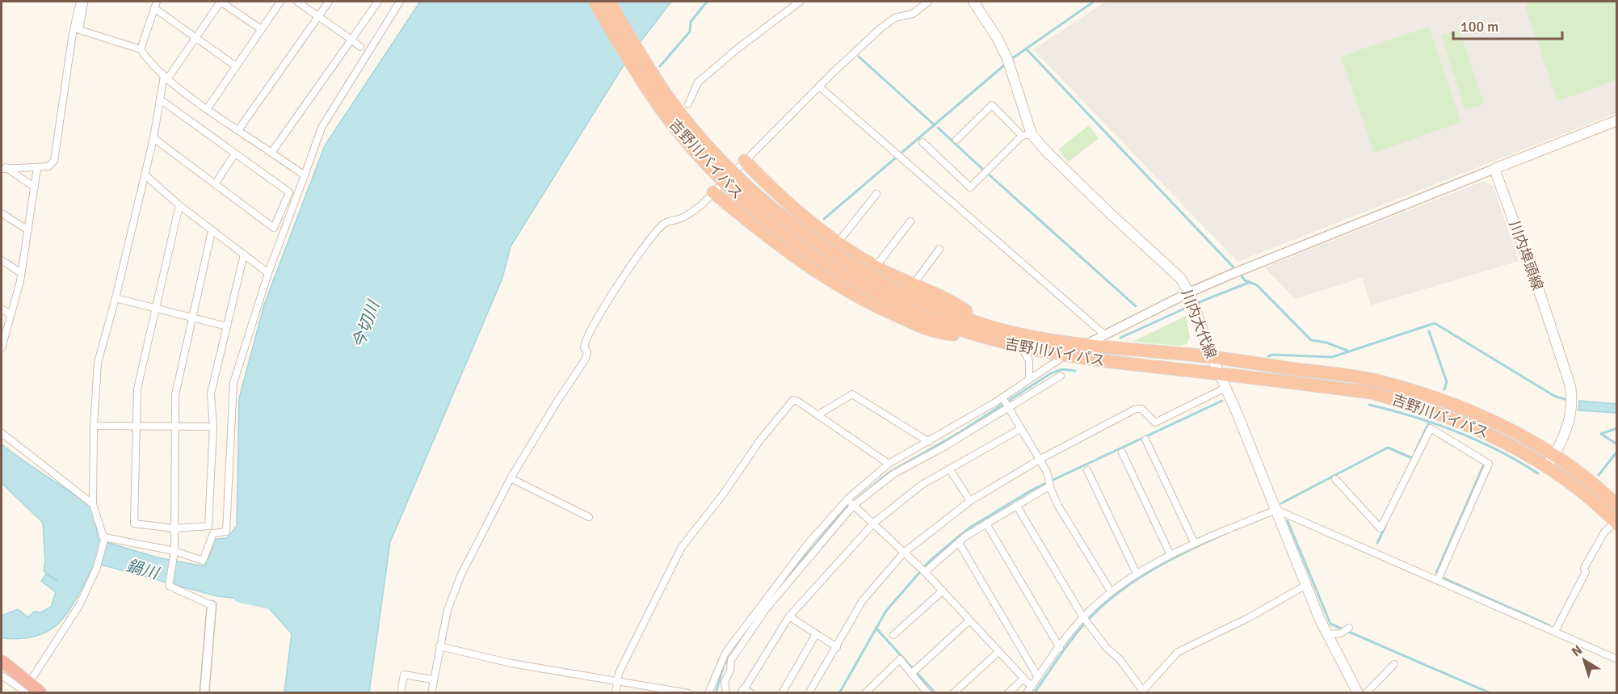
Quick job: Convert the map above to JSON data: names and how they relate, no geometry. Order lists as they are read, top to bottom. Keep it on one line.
{"streets":{"highway":["吉野川バイパス"],"main road":["川内埠頭線","川内大代線"]},"crossings":[["吉野川バイパス","川内埠頭線"],["吉野川バイパス","川内大代線"]],"water":["今切川","鍋川"],"scale_bar":"100 m","north":"top left"}
